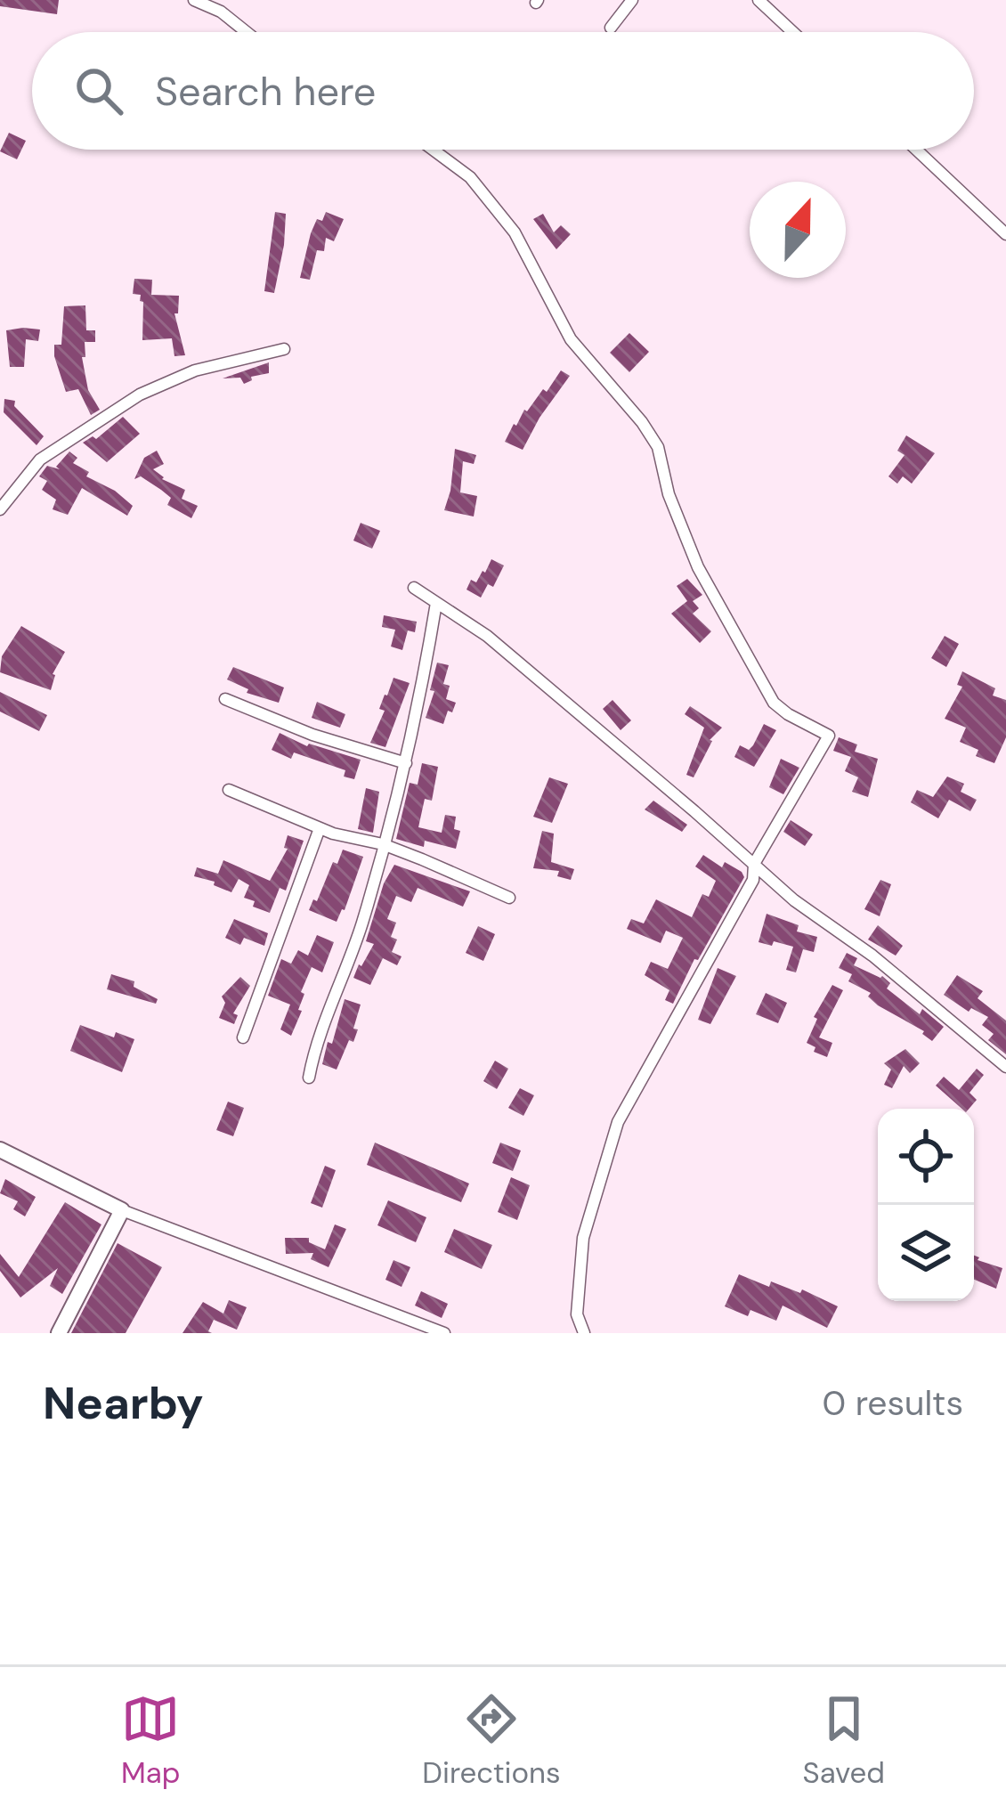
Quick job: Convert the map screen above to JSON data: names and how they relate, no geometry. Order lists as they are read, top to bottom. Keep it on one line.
{"north":"top","page":{"search":"Search here","heading":["Nearby","0 results"],"nav":["Map","Directions","Saved"]}}
